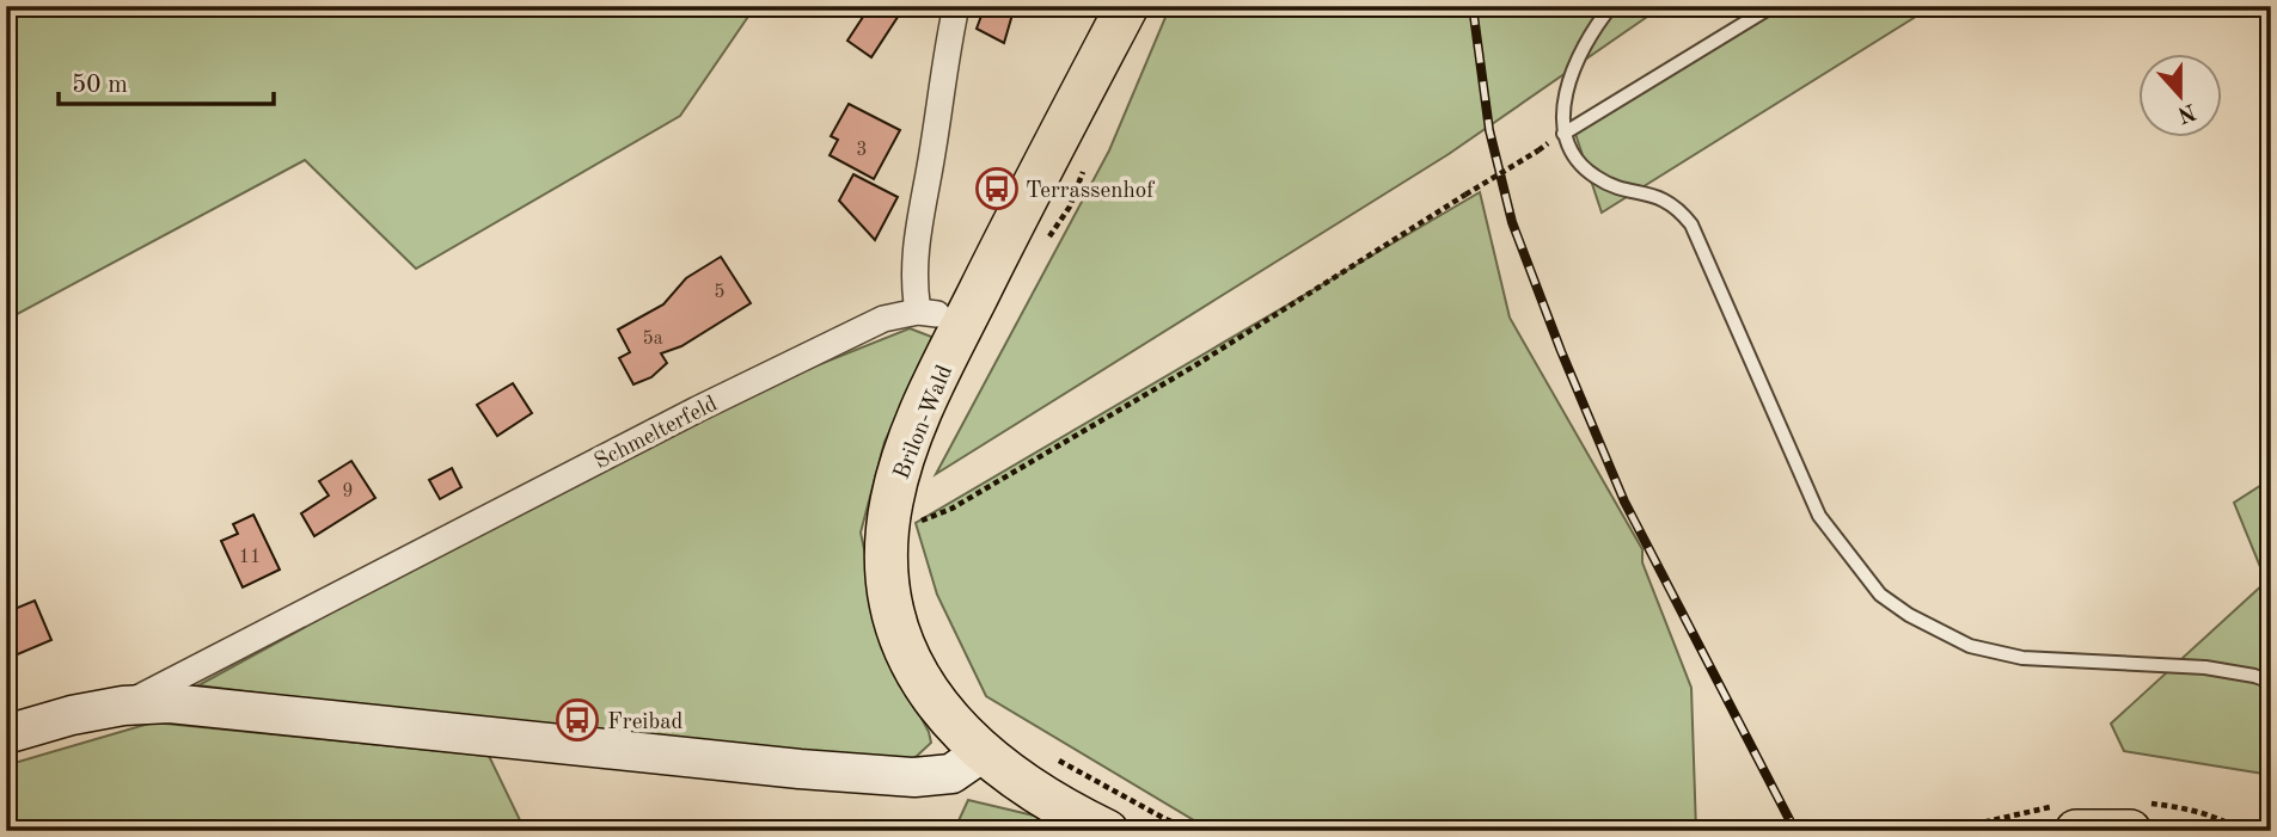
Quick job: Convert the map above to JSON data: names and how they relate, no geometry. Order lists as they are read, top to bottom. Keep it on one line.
{"streets":{"main road":["Brilon-Wald","Schmelterfeld"]},"crossings":[["Brilon-Wald","Schmelterfeld"]],"places":{"bus stop":["Terrassenhof","Freibad"]},"house_numbers":["3","5","5a","9","11"],"scale_bar":"50 m","north":"bottom"}
